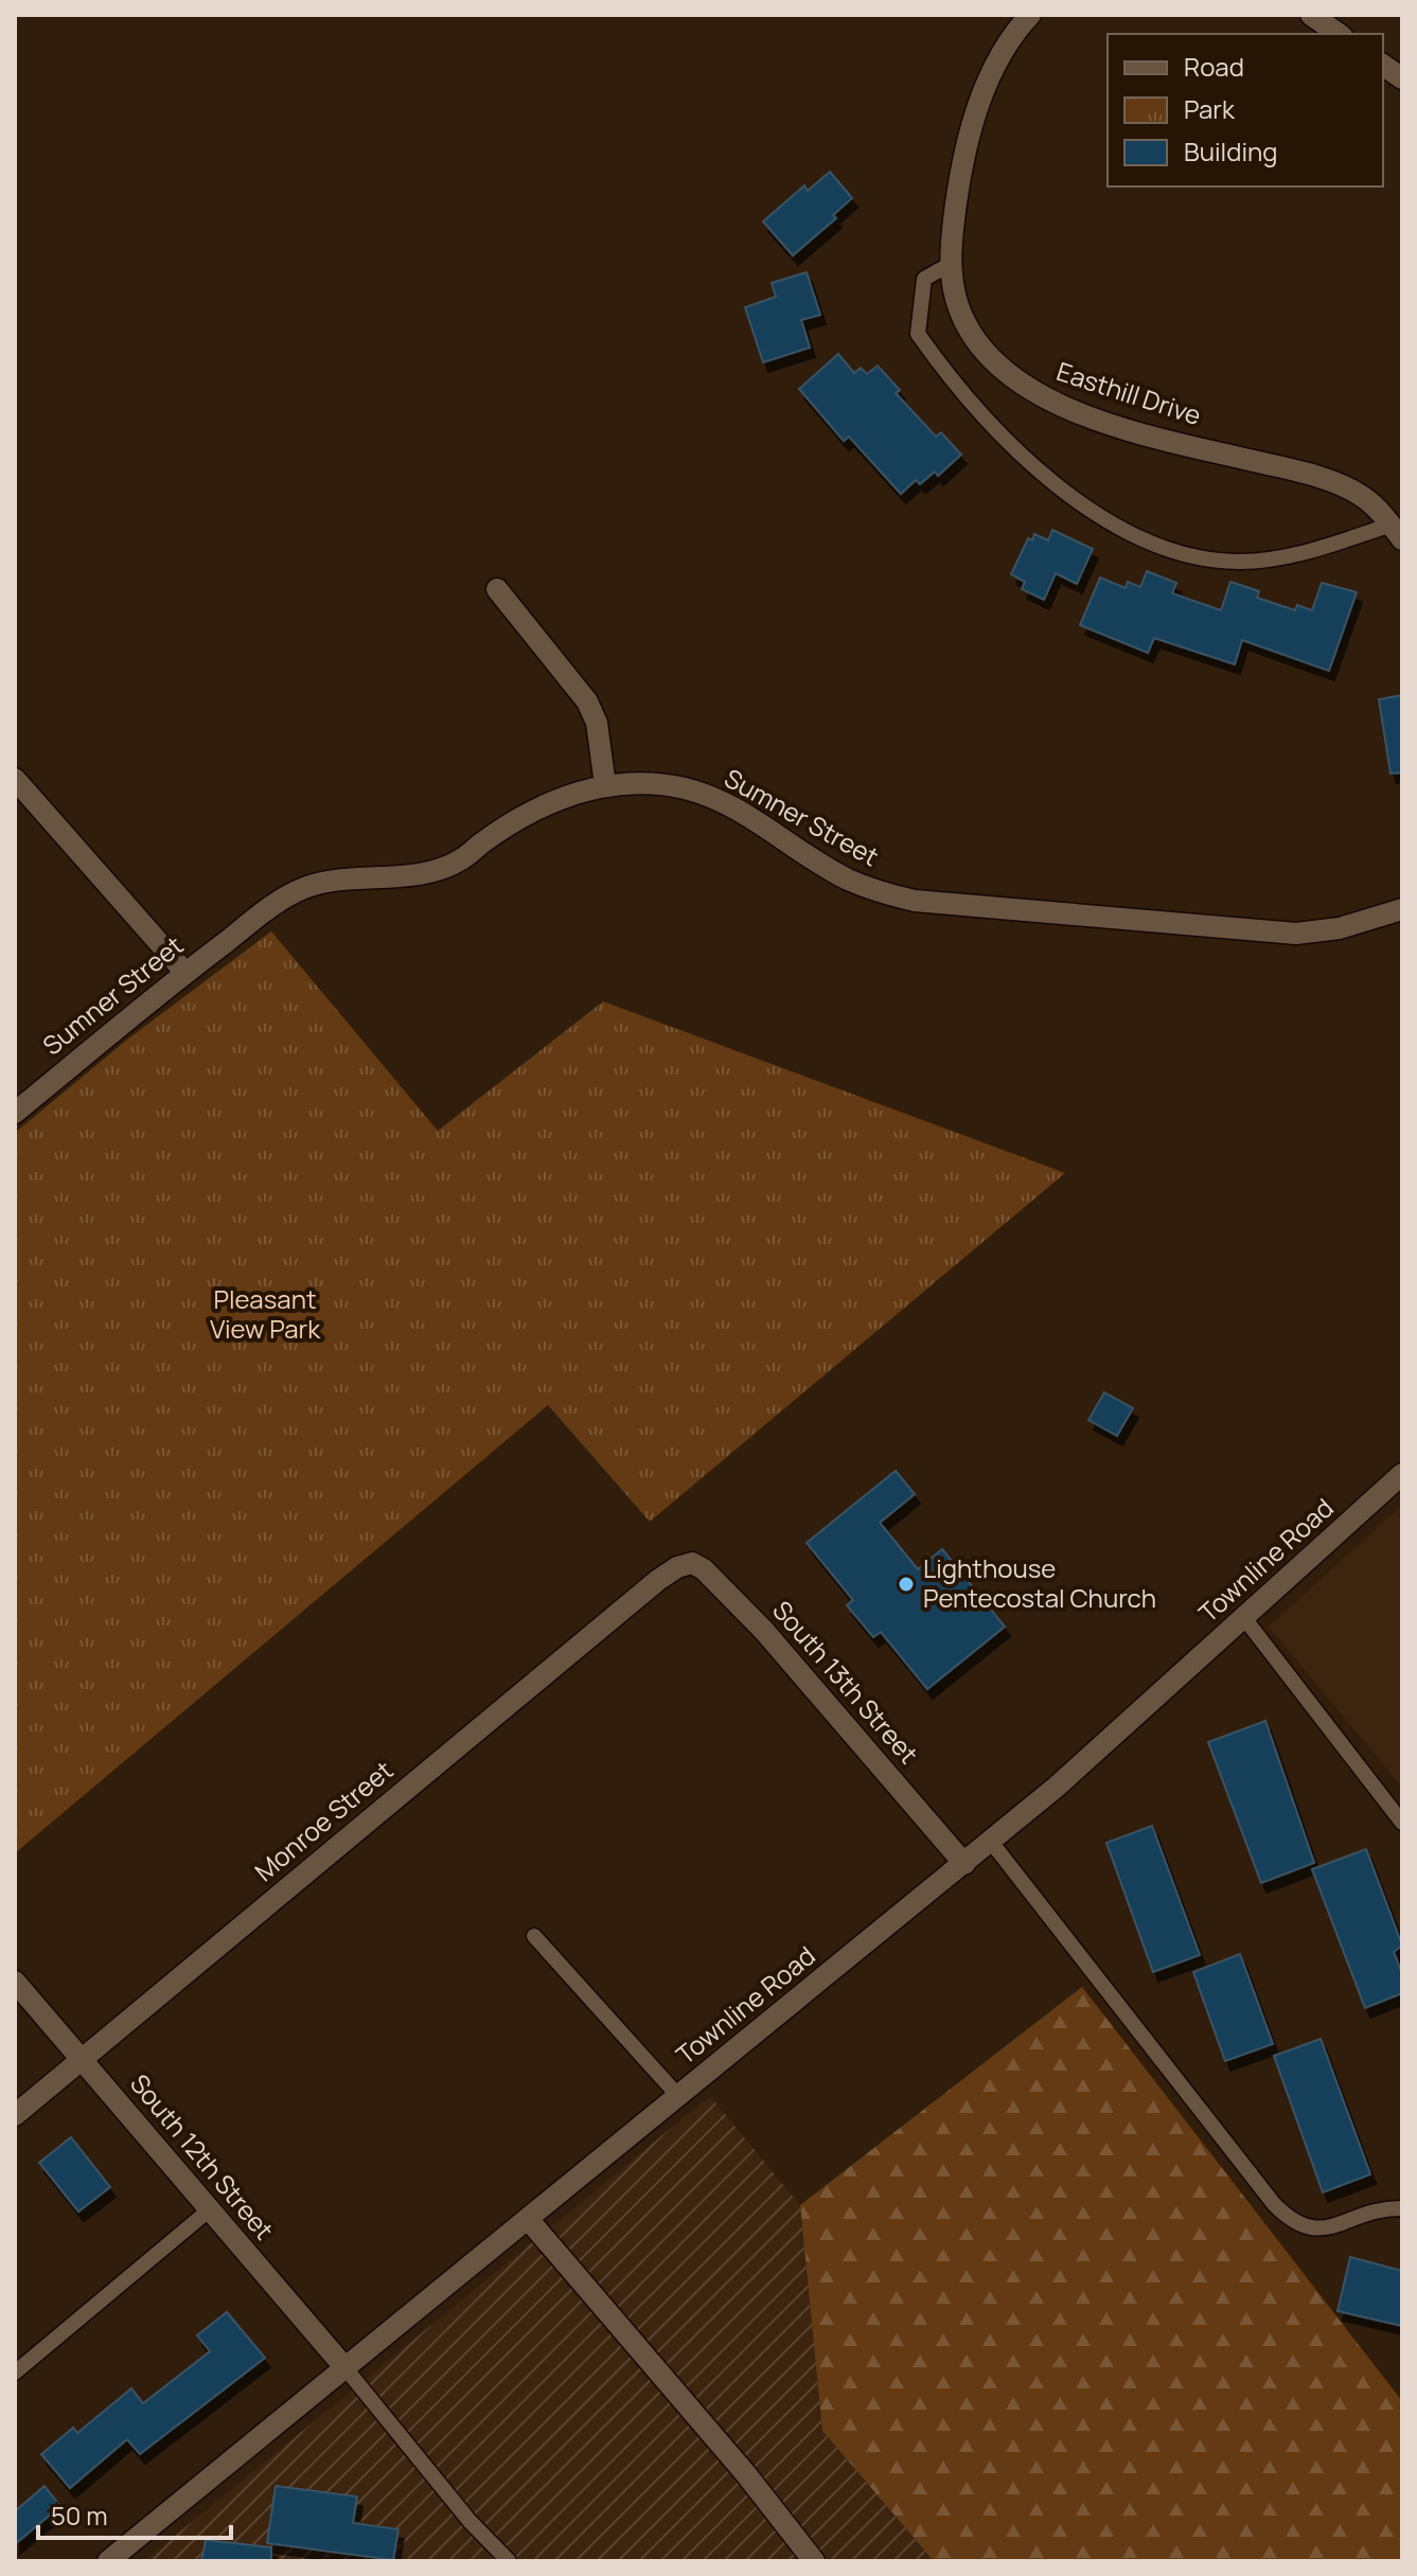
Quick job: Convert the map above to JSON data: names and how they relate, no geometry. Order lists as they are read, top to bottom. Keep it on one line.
{"streets":{"street":["Easthill Drive","Sumner Street","Townline Road","South 13th Street","Monroe Street","South 12th Street"]},"crossings":[["Townline Road","South 13th Street"],["Townline Road","South 12th Street"],["South 13th Street","Monroe Street"],["Monroe Street","South 12th Street"]],"parks":["Pleasant View Park"],"places":["Lighthouse Pentecostal Church"],"legend":["Road","Park","Building"],"scale_bar":"50 m"}
